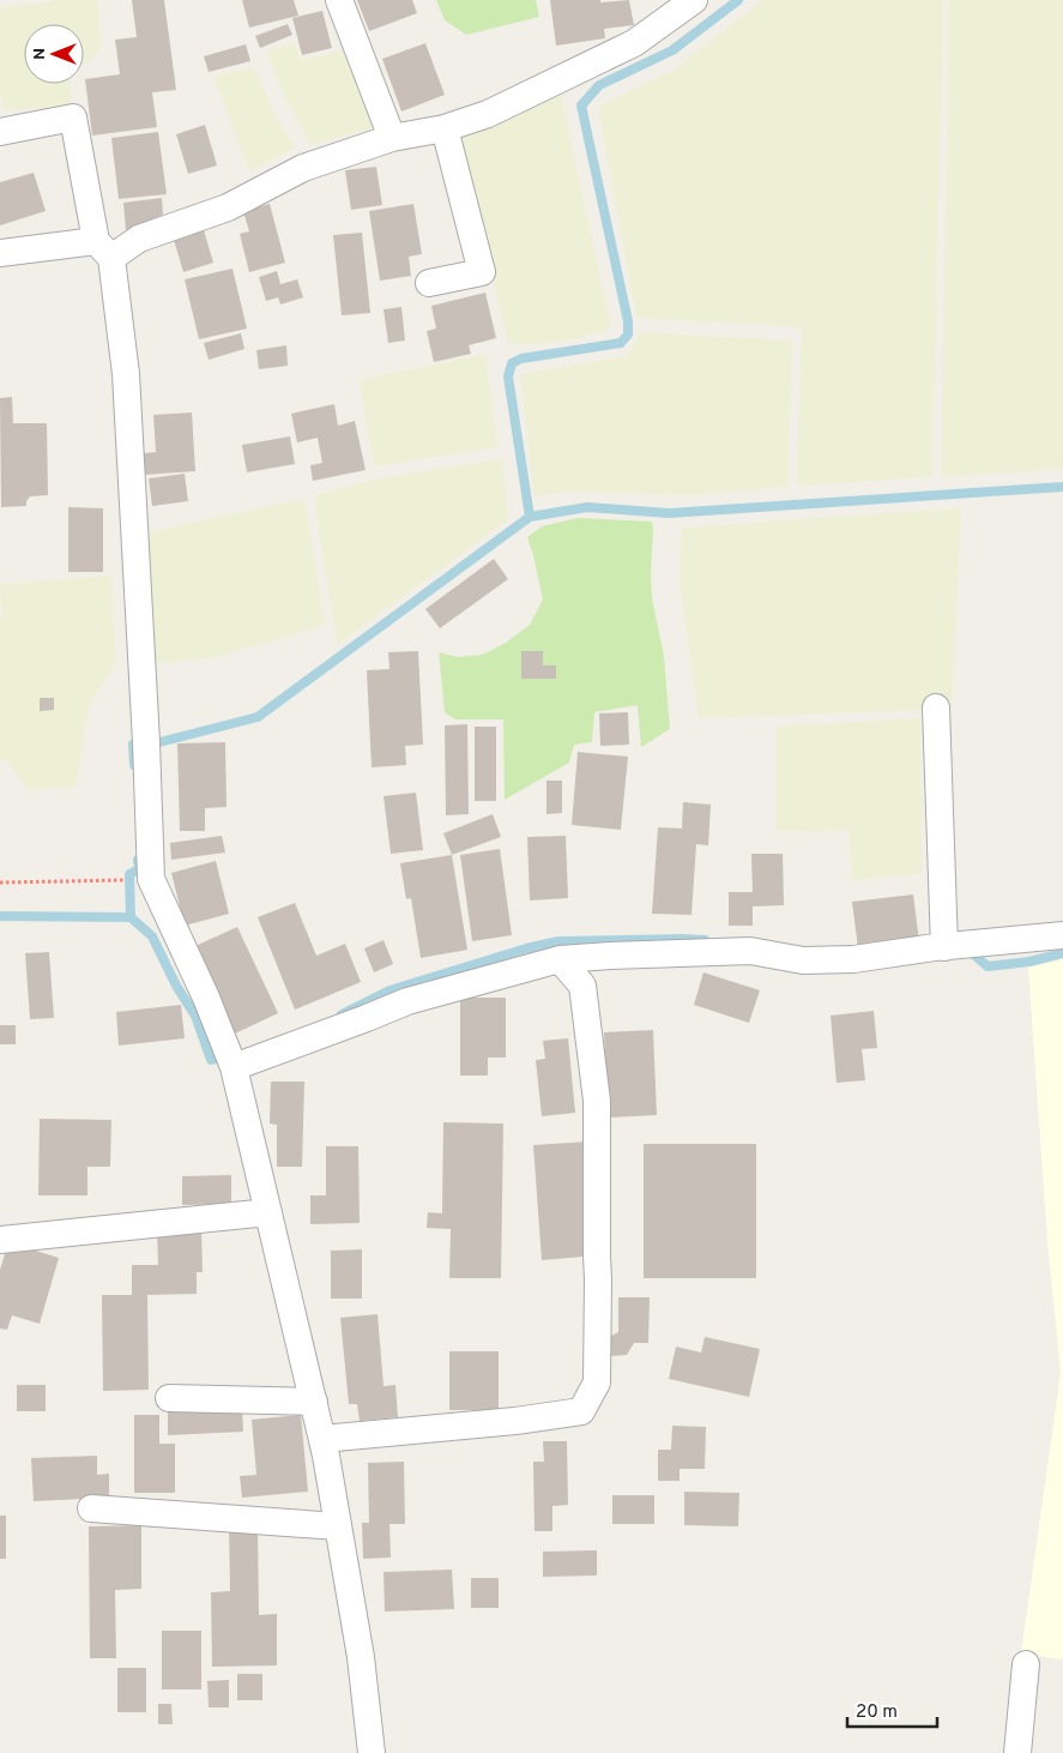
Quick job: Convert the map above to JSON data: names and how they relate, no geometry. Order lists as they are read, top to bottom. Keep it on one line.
{"scale_bar":"20 m","north":"left"}
